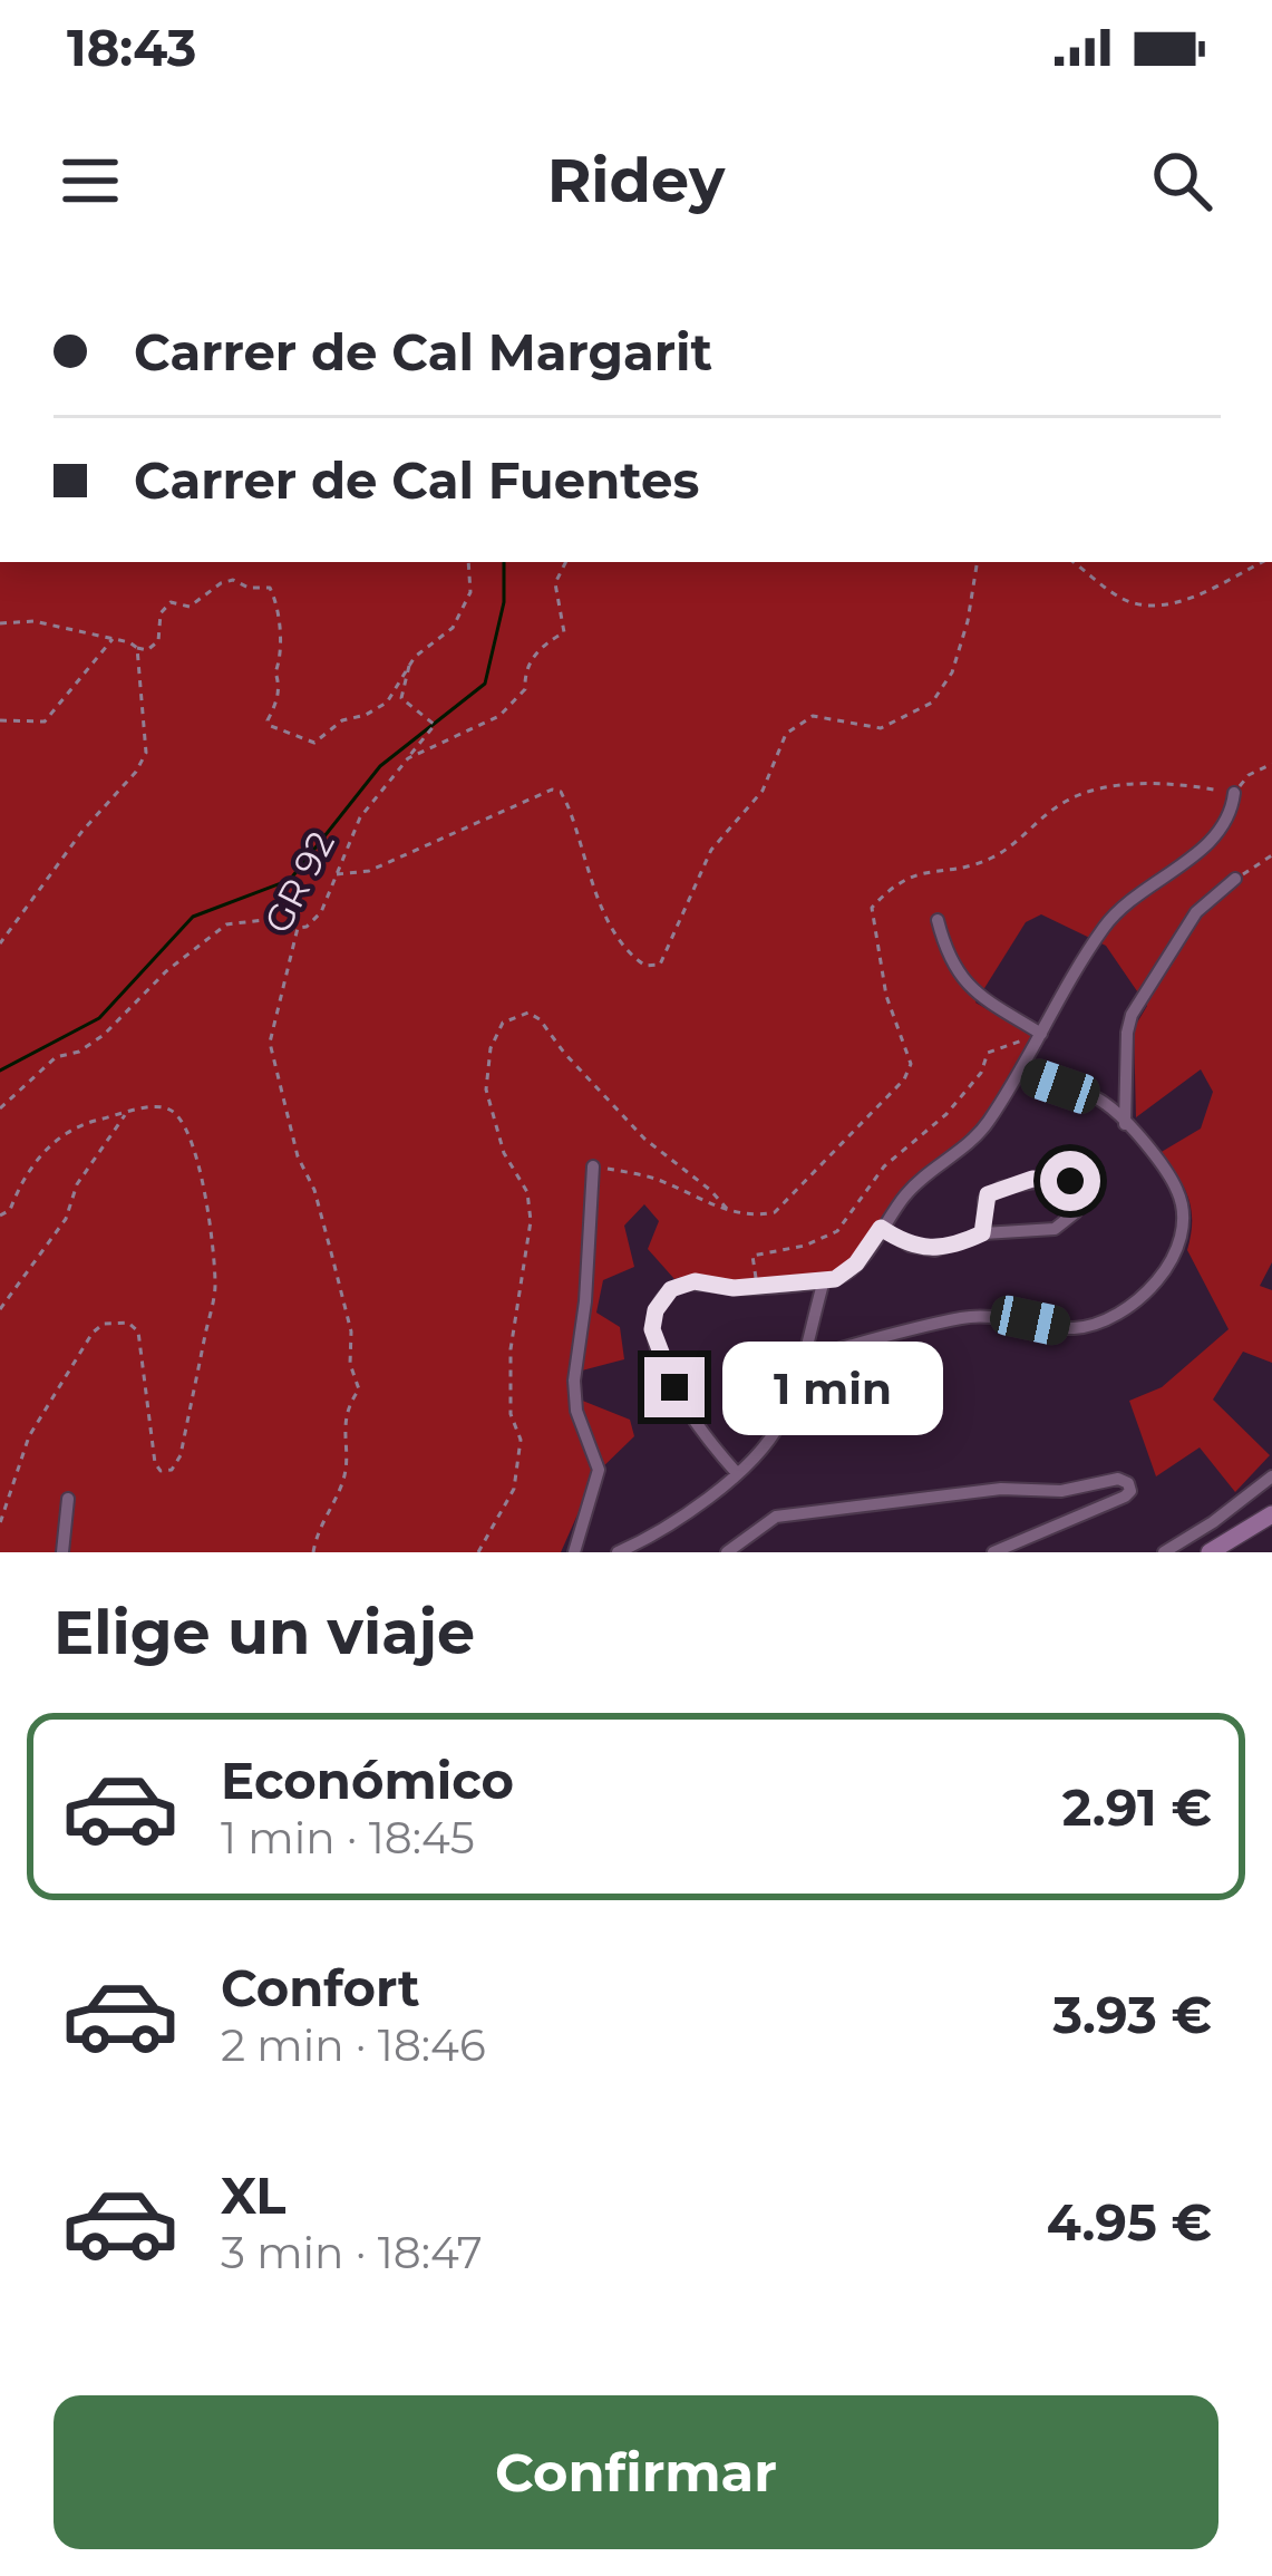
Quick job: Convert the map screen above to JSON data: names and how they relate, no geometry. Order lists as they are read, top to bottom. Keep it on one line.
{"streets":{"path":["GR 92"]},"page":{"status":"18:43","header":"Ridey","banner":["Carrer de Cal Margarit","Carrer de Cal Fuentes"],"bubble":"1 min","heading":"Elige un viaje","list":[{"name":"Económico","note":"1 min · 18:45","value":"2.91 €"},{"name":"Confort","note":"2 min · 18:46","value":"3.93 €"},{"name":"XL","note":"3 min · 18:47","value":"4.95 €"}],"buttons":"Confirmar"}}
